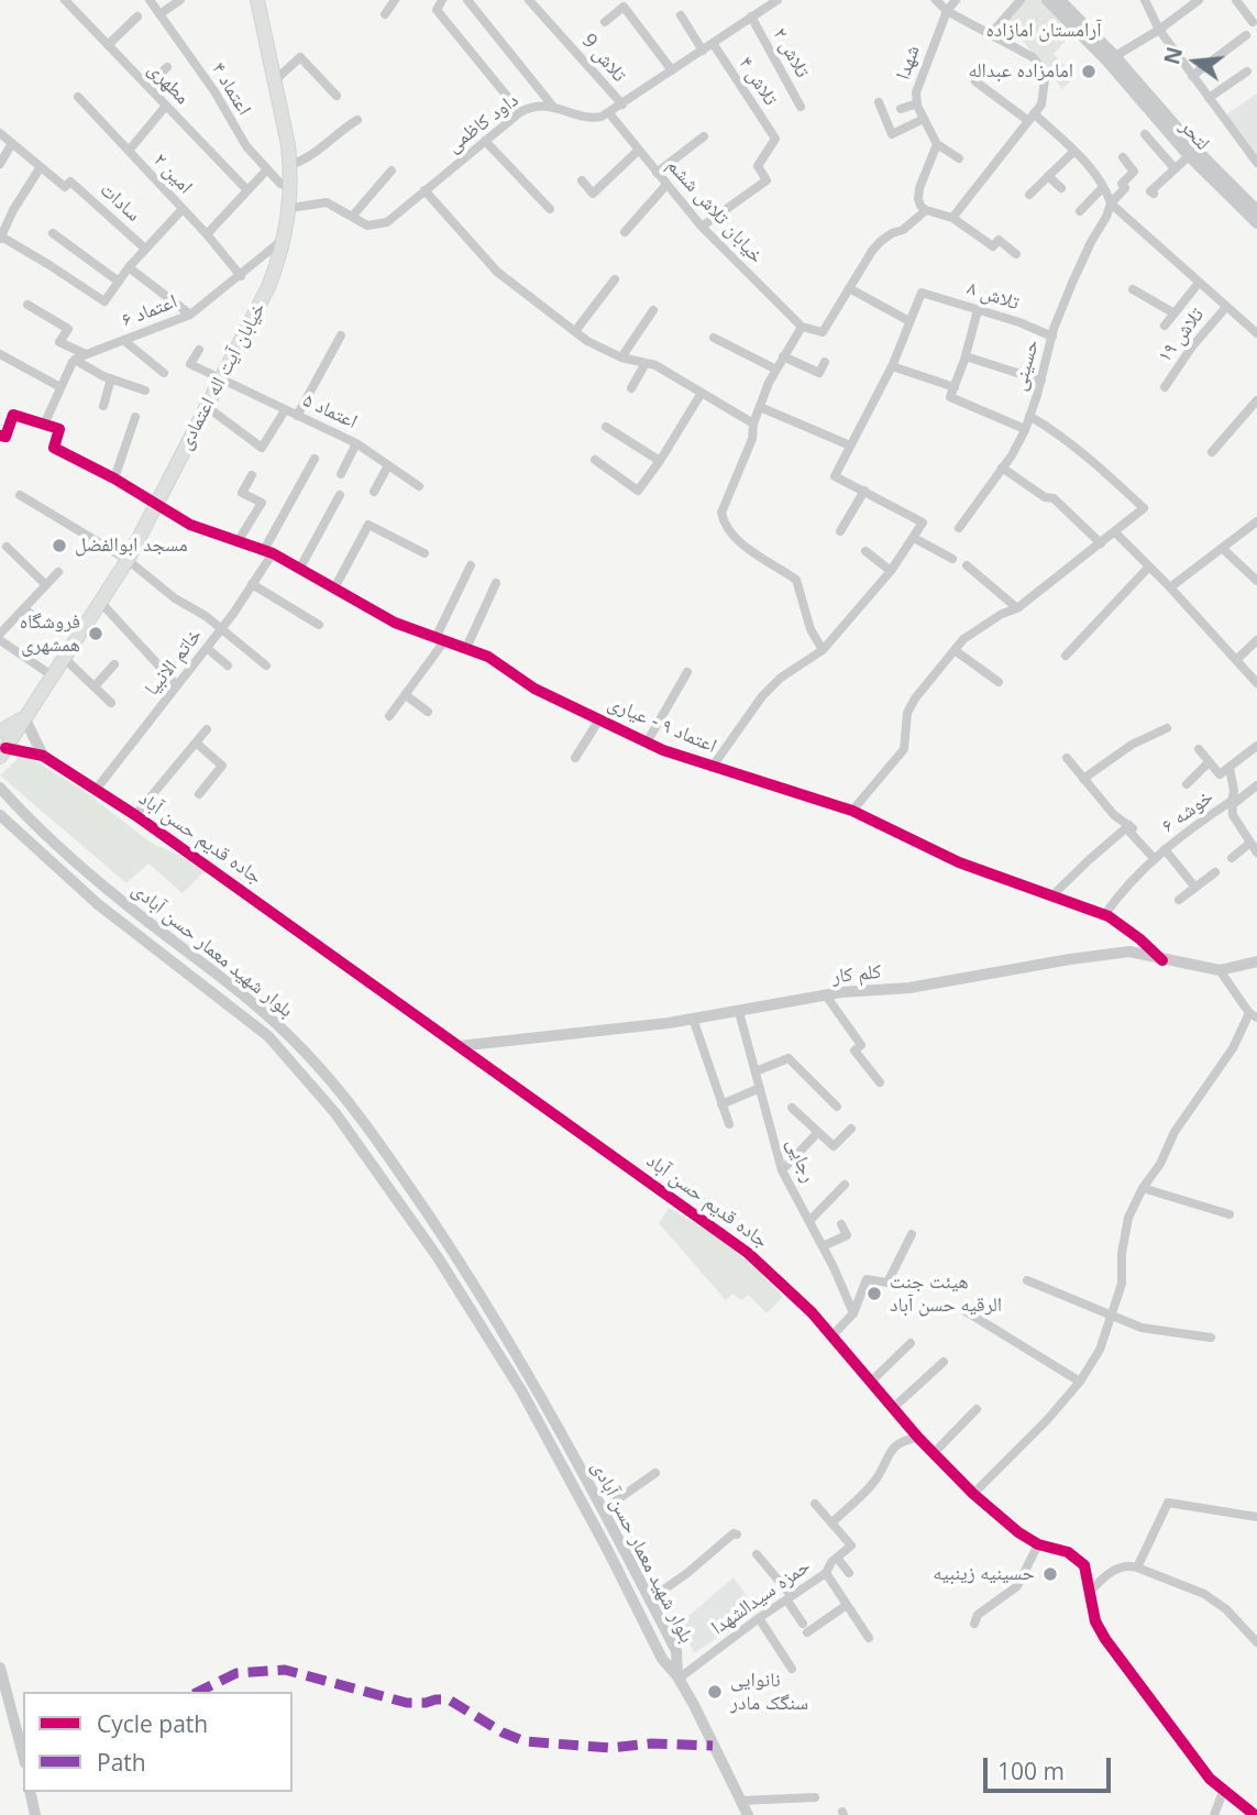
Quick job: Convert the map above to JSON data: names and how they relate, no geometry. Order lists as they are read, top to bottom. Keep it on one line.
{"streets":{"main road":["خیابان آیت اله اعتمادی"],"street":["تلاش ۲","تلاش 9","شهدا","تلاش ۴","مطهری","اعتماد ۴","داود کاظمی","لتحر","امین ۲","سادات","خیابان تلاش ششم","تلاش ۸","اعتماد ۶","تلاش ۱۹","حسینی","اعتماد ۵","خاتم الانبیا","اعتماد ۹ - عیاری","خوشه ۶","جاده قدیم حسن آباد","بلوار شهید معمار حسن آبادی","کلم کار","رجایی","حمزه سیدالشهدا"]},"crossings":[["تلاش ۴","خیابان تلاش ششم"],["اعتماد ۴","خیابان آیت اله اعتمادی"],["داود کاظمی","خیابان تلاش ششم"],["داود کاظمی","خیابان آیت اله اعتمادی"],["امین ۲","اعتماد ۶"],["تلاش ۸","حسینی"],["اعتماد ۶","خیابان آیت اله اعتمادی"],["خیابان آیت اله اعتمادی","اعتماد ۵"],["خیابان آیت اله اعتمادی","اعتماد ۹ - عیاری"],["خیابان آیت اله اعتمادی","جاده قدیم حسن آباد"],["خاتم الانبیا","اعتماد ۹ - عیاری"],["خاتم الانبیا","جاده قدیم حسن آباد"],["اعتماد ۹ - عیاری","خوشه ۶"],["اعتماد ۹ - عیاری","کلم کار"],["جاده قدیم حسن آباد","کلم کار"],["بلوار شهید معمار حسن آبادی","حمزه سیدالشهدا"],["کلم کار","رجایی"]],"parks":["آرامستان امازاده"],"places":["امامزاده عبداله","مسجد ابوالفضل","فروشگاه همشهری","هیئت جنت الرقیه حسن آباد","حسینیه زینبیه","نانوایی سنگک مادر"],"legend":["Cycle path","Path"],"scale_bar":"100 m","north":"left"}
